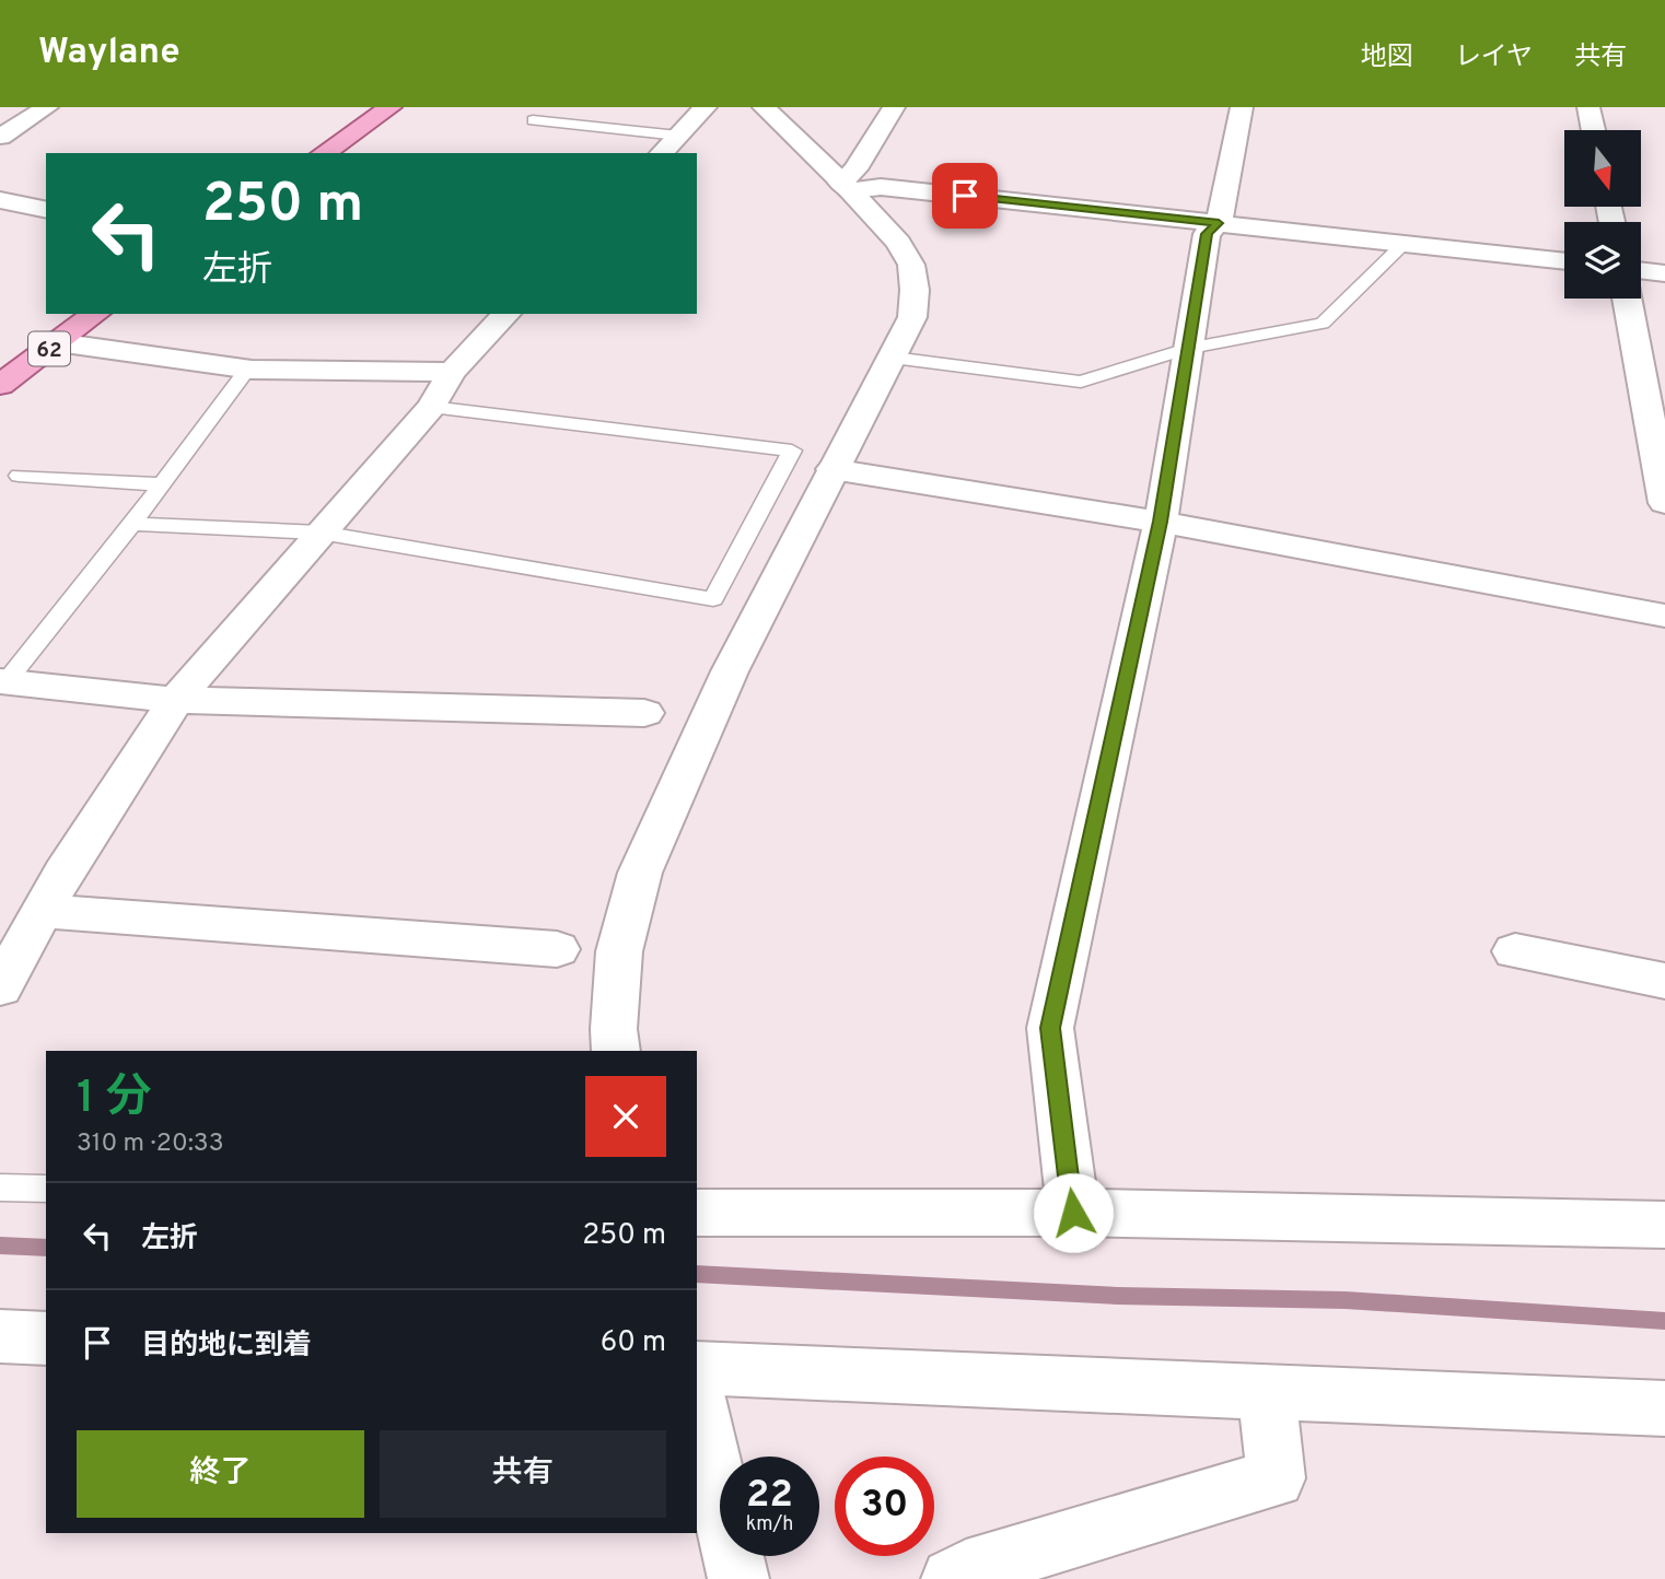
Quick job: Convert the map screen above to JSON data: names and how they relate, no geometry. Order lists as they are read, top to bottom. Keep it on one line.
{"streets":{"main road":["62"]},"north":"bottom","page":{"header":"Waylane","nav":["地図","レイヤ","共有"],"turn":["250 m","左折"],"heading":["1 分","310 m · 20:33"],"list":[{"name":"左折","value":"250 m"},{"name":"目的地に到着","value":"60 m"}],"buttons":["終了","共有"],"speed":"22 km/h","limit":"30"}}
